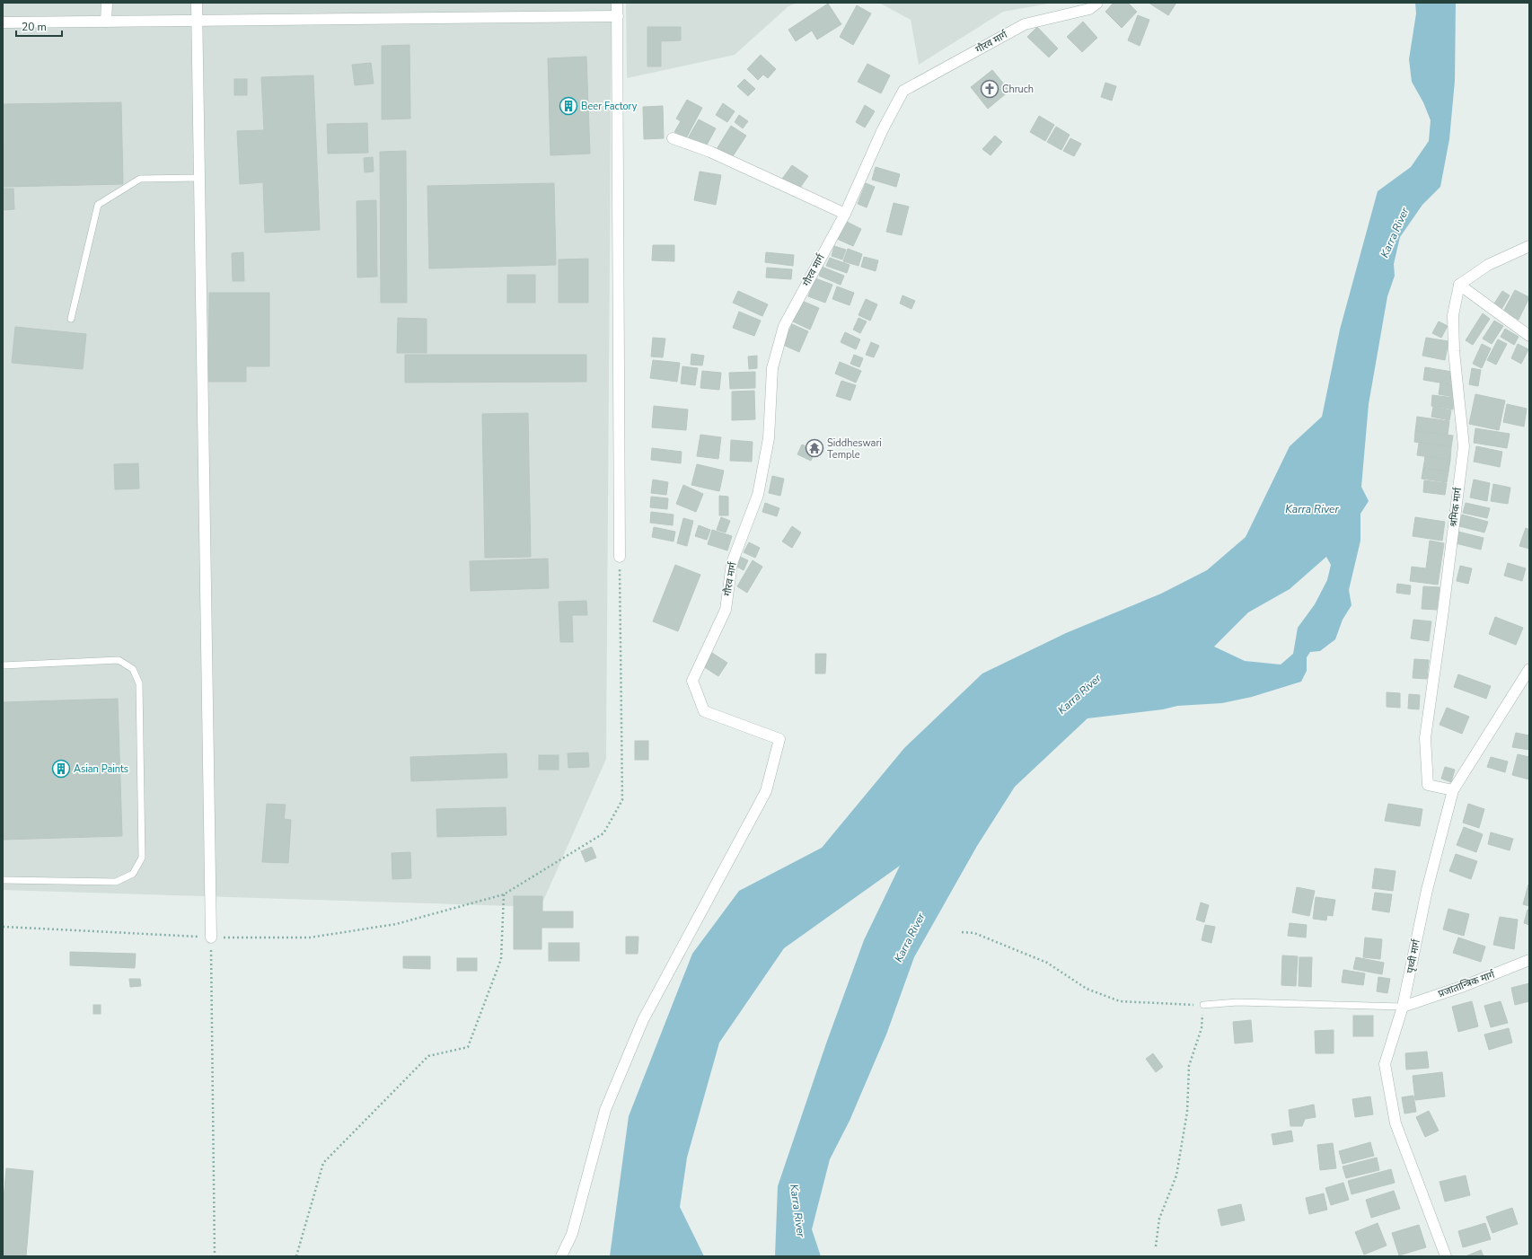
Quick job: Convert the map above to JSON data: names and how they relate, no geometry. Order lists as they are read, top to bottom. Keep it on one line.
{"streets":{"street":["गौरव मार्ग","श्रमिक मार्ग","पृथ्वी मार्ग","प्रजातान्त्रिक मार्ग"]},"crossings":[["श्रमिक मार्ग","पृथ्वी मार्ग"],["पृथ्वी मार्ग","प्रजातान्त्रिक मार्ग"]],"water":["Karra River"],"places":{"church":["Chruch"],"building":["Beer Factory","Asian Paints"],"temple":["Siddheswari Temple"]},"scale_bar":"20 m"}
